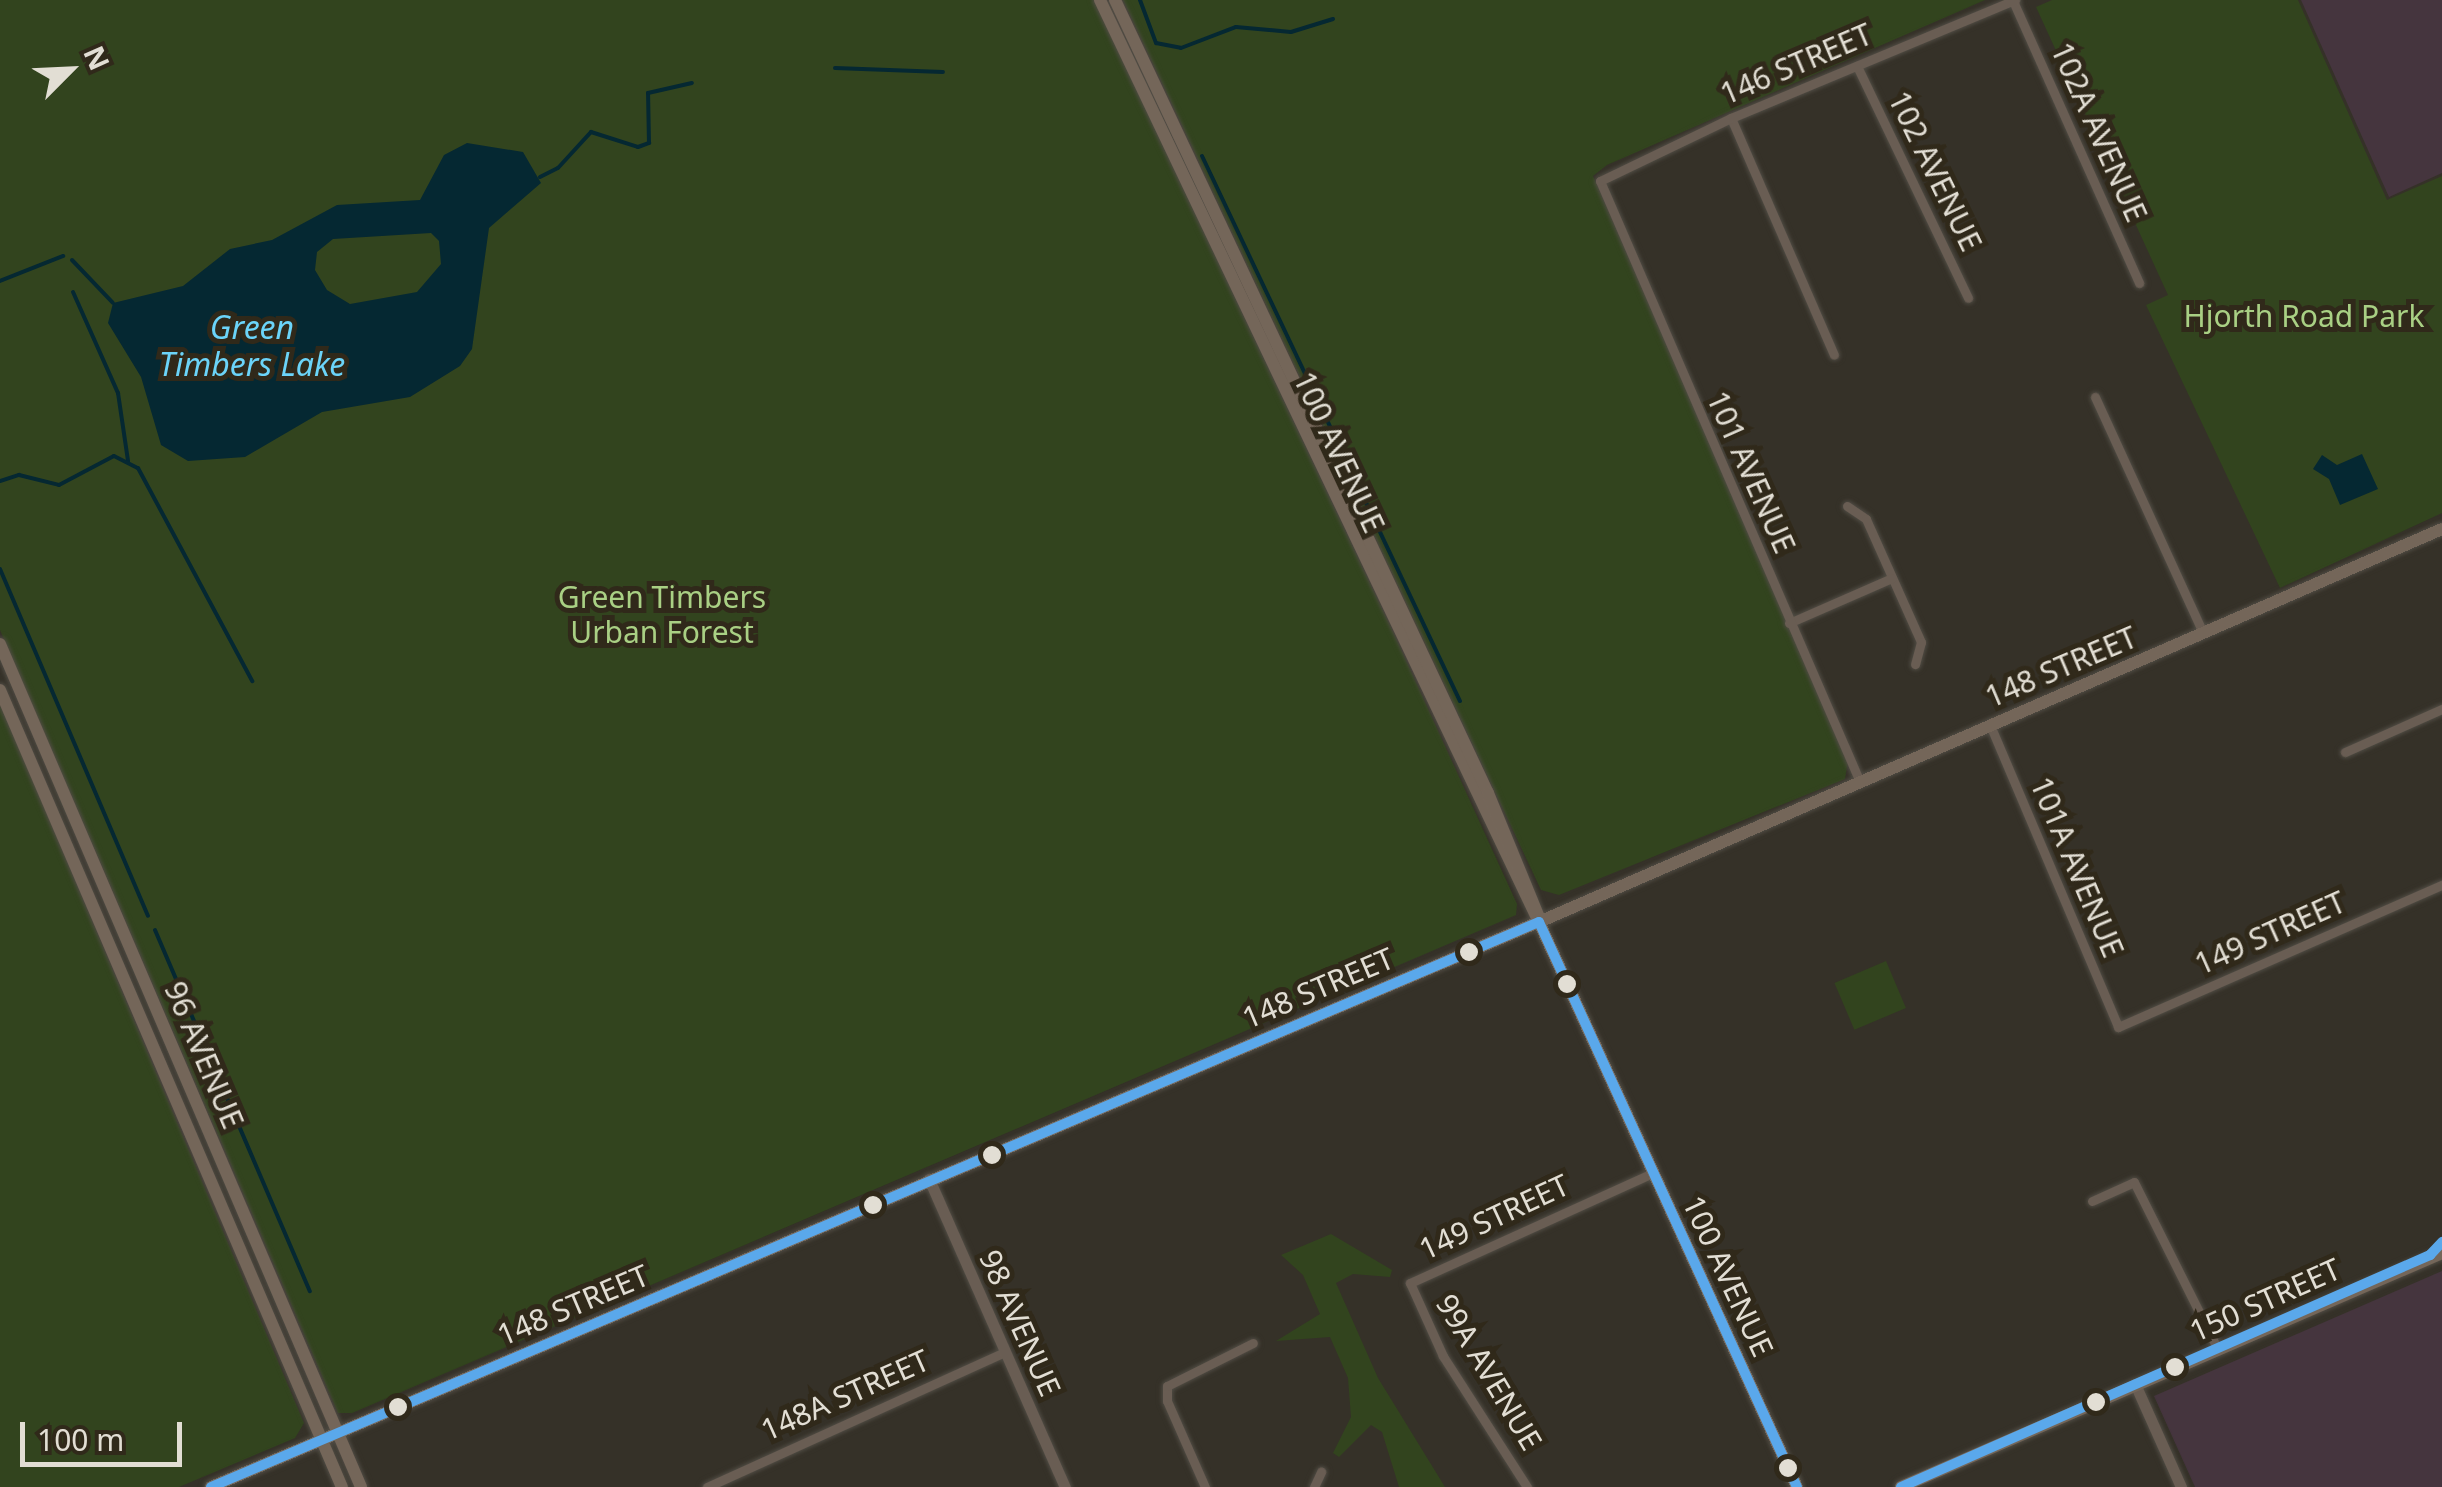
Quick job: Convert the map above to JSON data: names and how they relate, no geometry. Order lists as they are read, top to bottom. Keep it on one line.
{"streets":{"main road":["100 AVENUE","148 STREET","96 AVENUE","150 STREET"],"street":["146 STREET","102A AVENUE","102 AVENUE","101 AVENUE","101A AVENUE","149 STREET","98 AVENUE","99A AVENUE","148A STREET"]},"crossings":[["146 STREET","102A AVENUE"],["146 STREET","102 AVENUE"],["146 STREET","101 AVENUE"],["100 AVENUE","148 STREET"],["100 AVENUE","149 STREET"],["101 AVENUE","148 STREET"],["148 STREET","101A AVENUE"],["148 STREET","96 AVENUE"],["148 STREET","98 AVENUE"],["101A AVENUE","149 STREET"],["149 STREET","99A AVENUE"],["98 AVENUE","148A STREET"]],"water":["Green Timbers Lake"],"parks":["Hjorth Road Park","Green Timbers Urban Forest"],"scale_bar":"100 m","north":"top right"}
